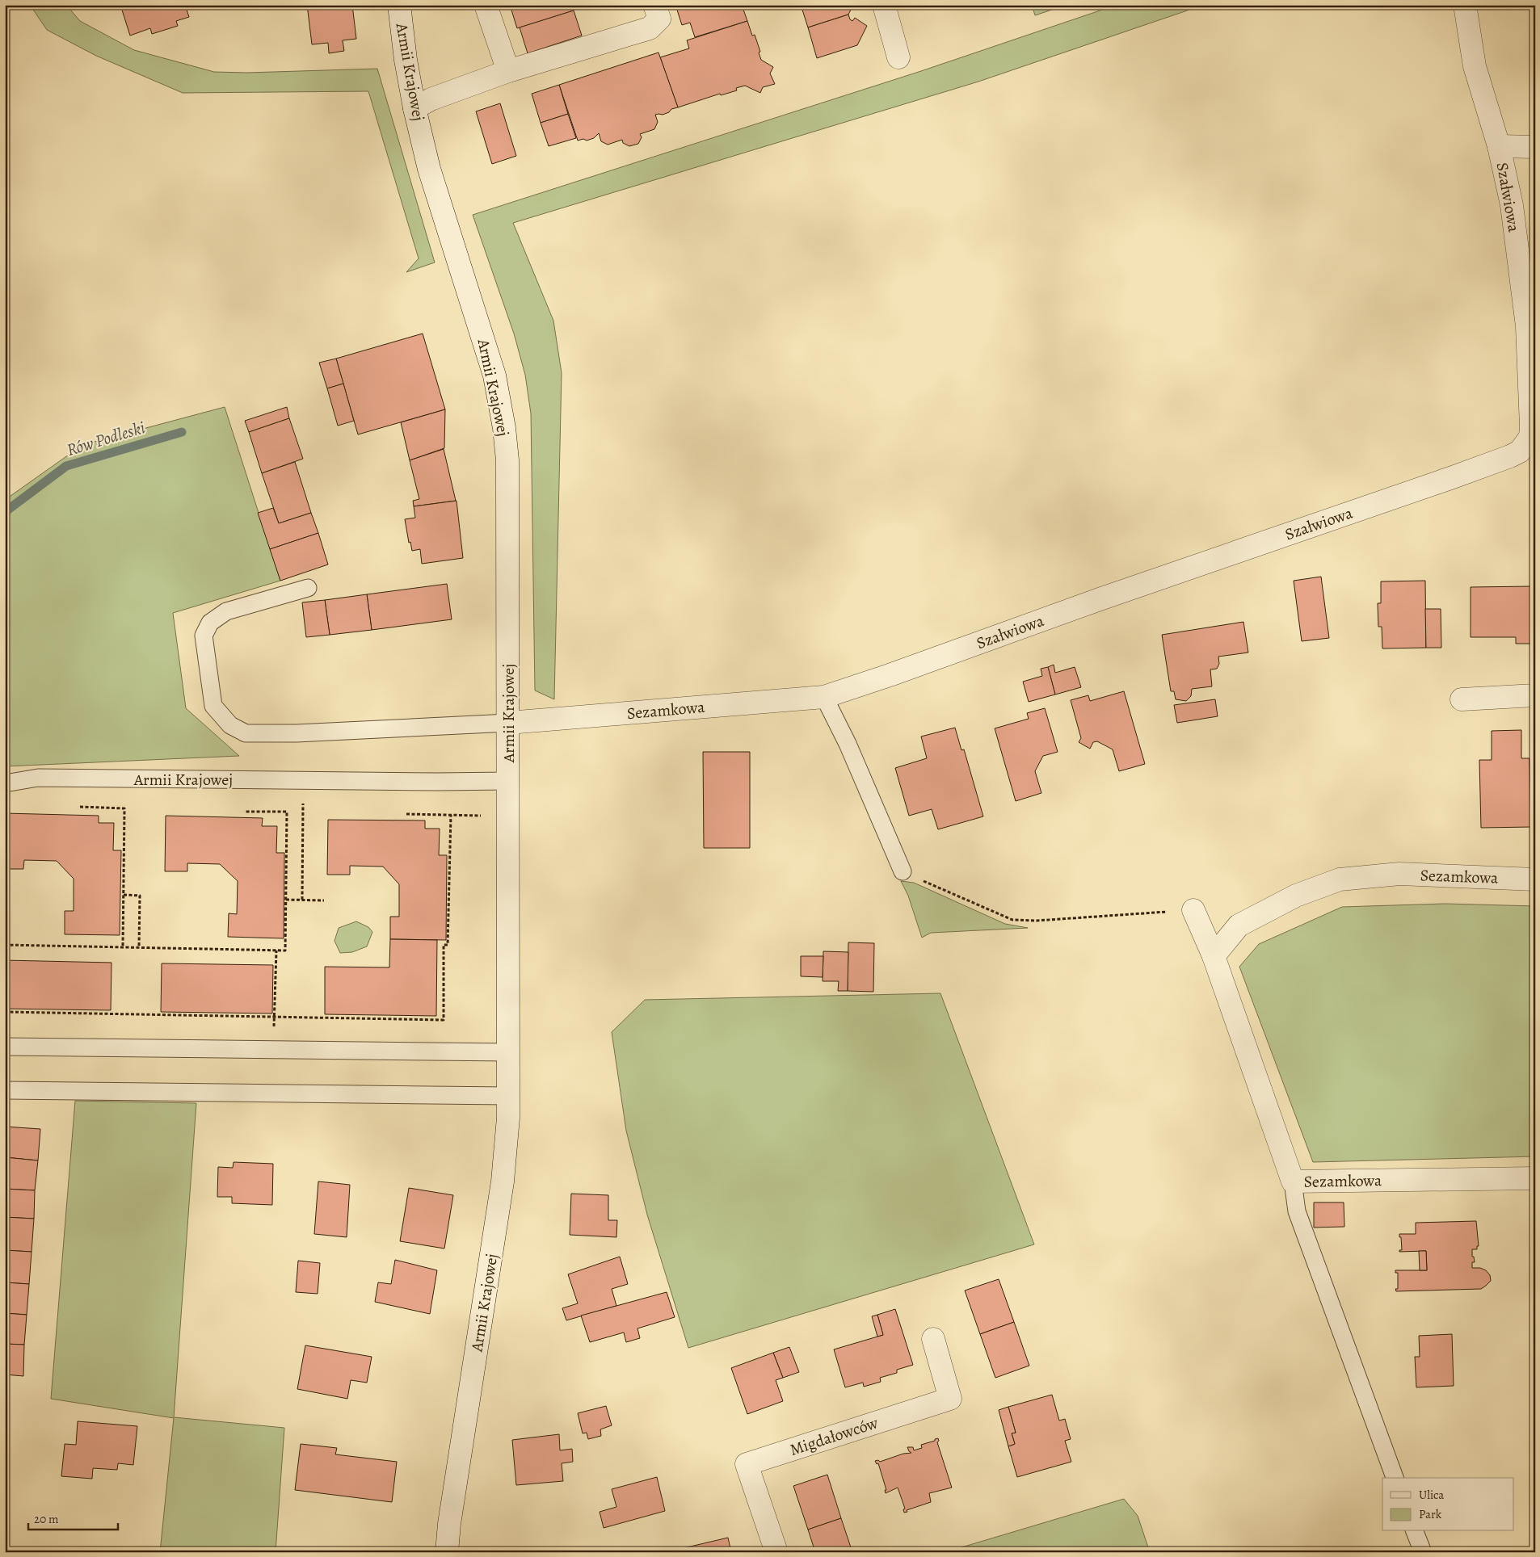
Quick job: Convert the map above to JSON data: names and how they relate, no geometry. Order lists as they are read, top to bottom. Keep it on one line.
{"streets":{"street":["Armii Krajowej","Szałwiowa","Sezamkowa","Migdałowców"]},"crossings":[["Armii Krajowej","Sezamkowa"],["Szałwiowa","Sezamkowa"]],"water":["Rów Podleski"],"legend":["Ulica","Park"],"scale_bar":"20 m"}
